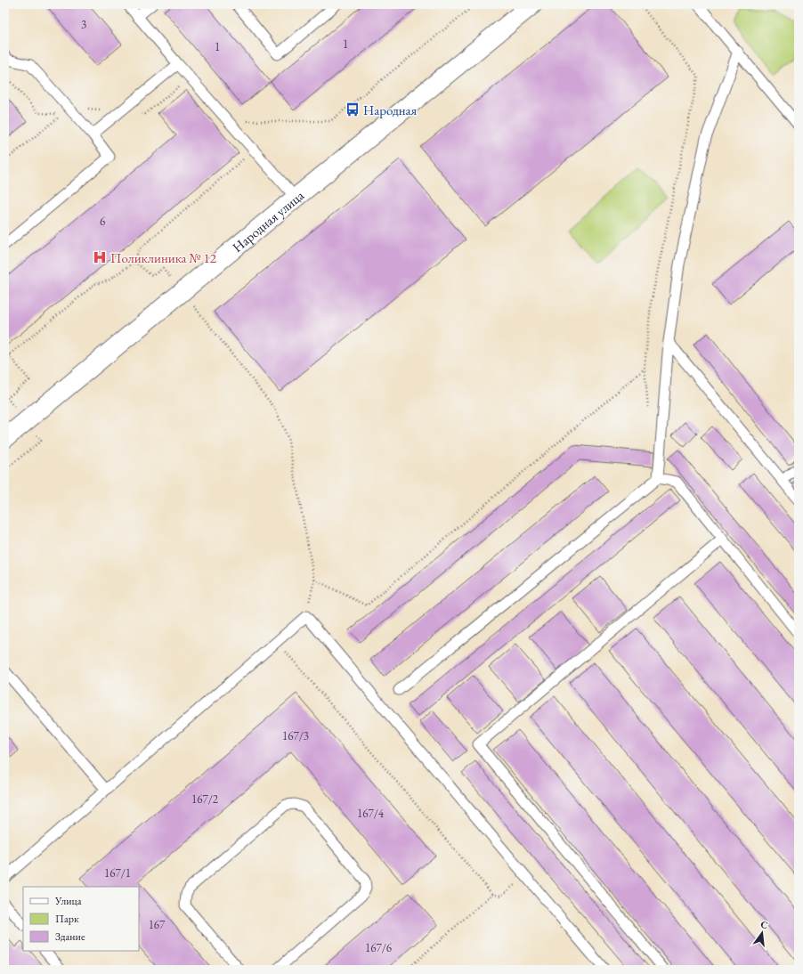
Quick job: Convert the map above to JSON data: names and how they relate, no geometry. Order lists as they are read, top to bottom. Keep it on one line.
{"streets":{"street":["Народная улица"]},"places":{"bus stop":["Народная"],"hospital":["Поликлиника № 12"]},"house_numbers":["3","1","1","6","167/3","167/2","167/4","167/1","167","167/6"],"legend":["Улица","Парк","Здание"],"north":"top"}
